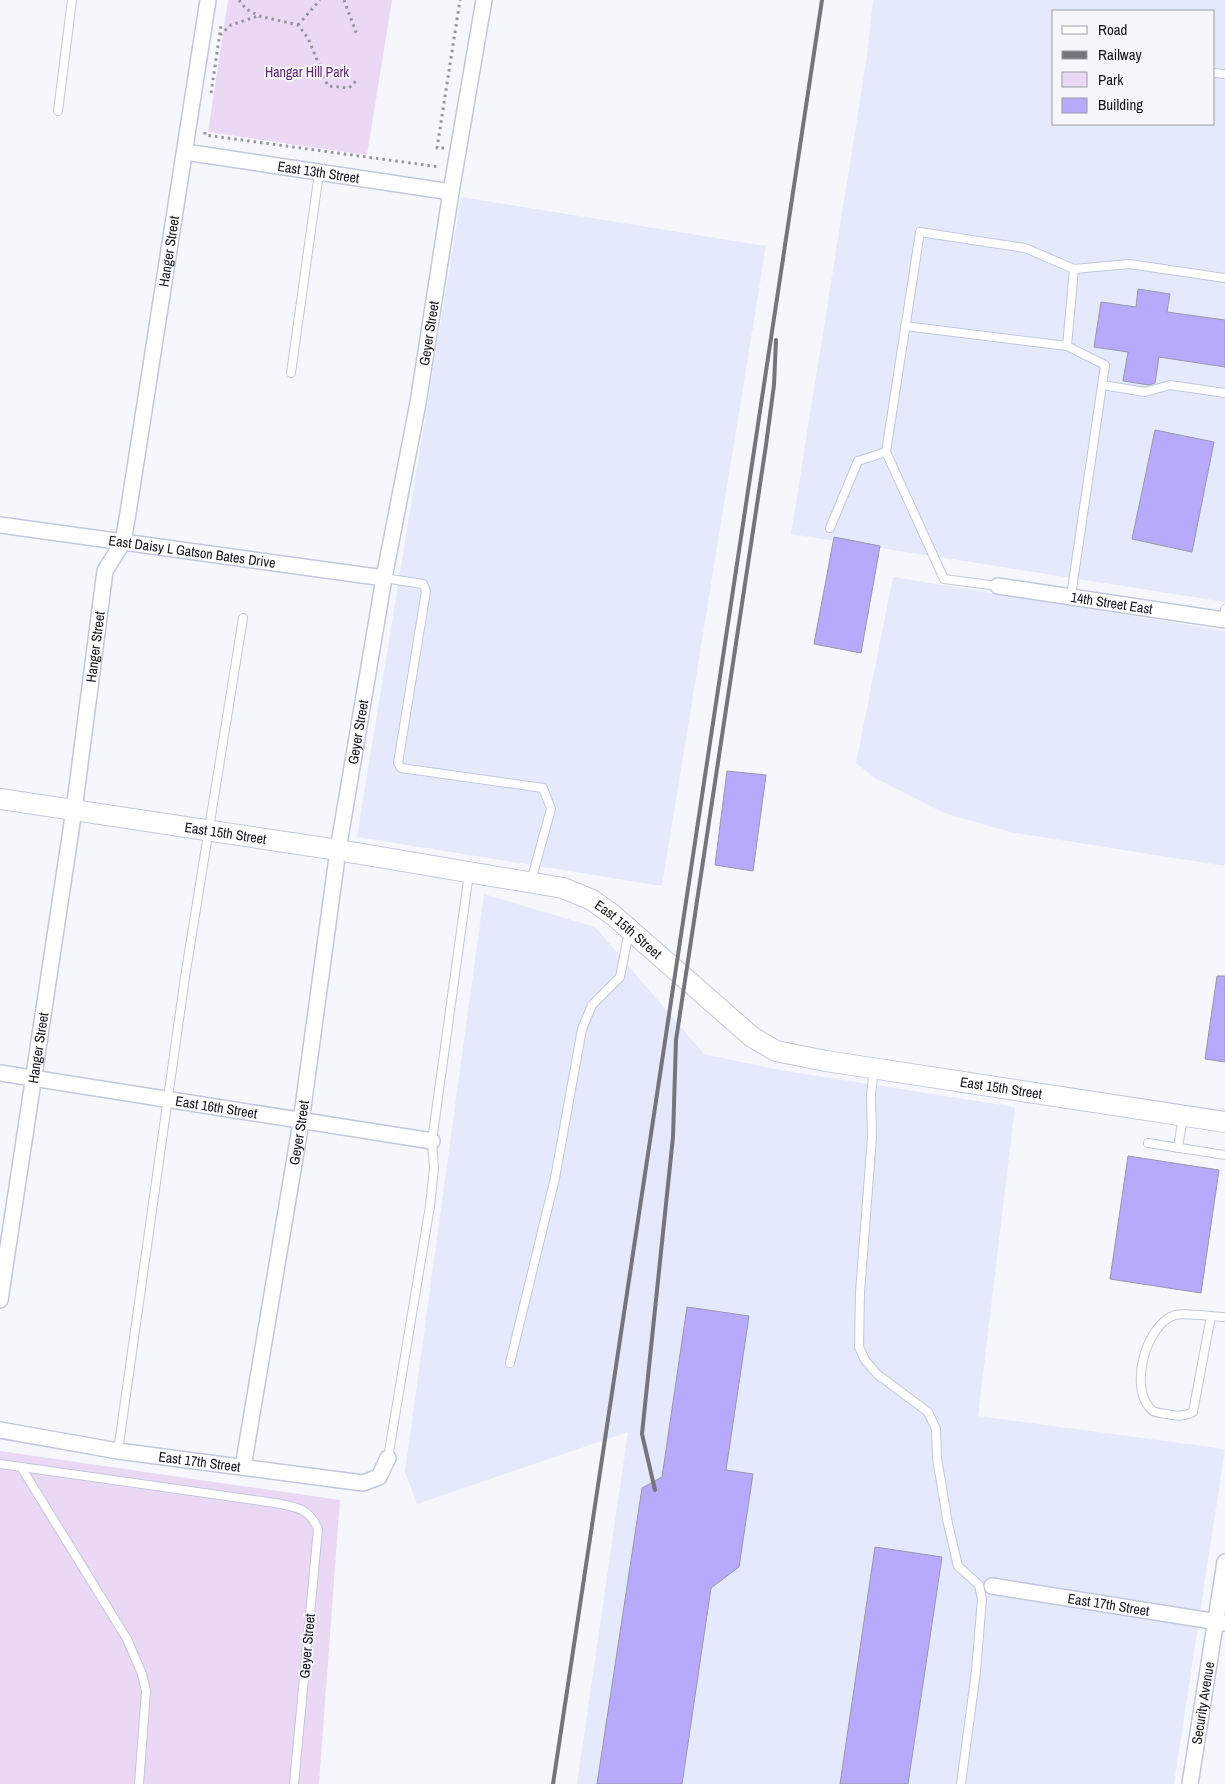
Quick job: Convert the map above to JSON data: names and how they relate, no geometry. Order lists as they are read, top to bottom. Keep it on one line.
{"streets":{"street":["East 13th Street","Hanger Street","Geyer Street","East Daisy L Gatson Bates Drive","14th Street East","East 15th Street","East 16th Street","East 17th Street","Security Avenue"]},"crossings":[["East 13th Street","Hanger Street"],["East 13th Street","Geyer Street"],["Hanger Street","East Daisy L Gatson Bates Drive"],["Hanger Street","East 15th Street"],["Hanger Street","East 16th Street"],["Geyer Street","East Daisy L Gatson Bates Drive"],["Geyer Street","East 15th Street"],["Geyer Street","East 16th Street"],["Geyer Street","East 17th Street"],["East 17th Street","Security Avenue"]],"parks":["Hangar Hill Park"],"legend":["Road","Railway","Park","Building"]}
